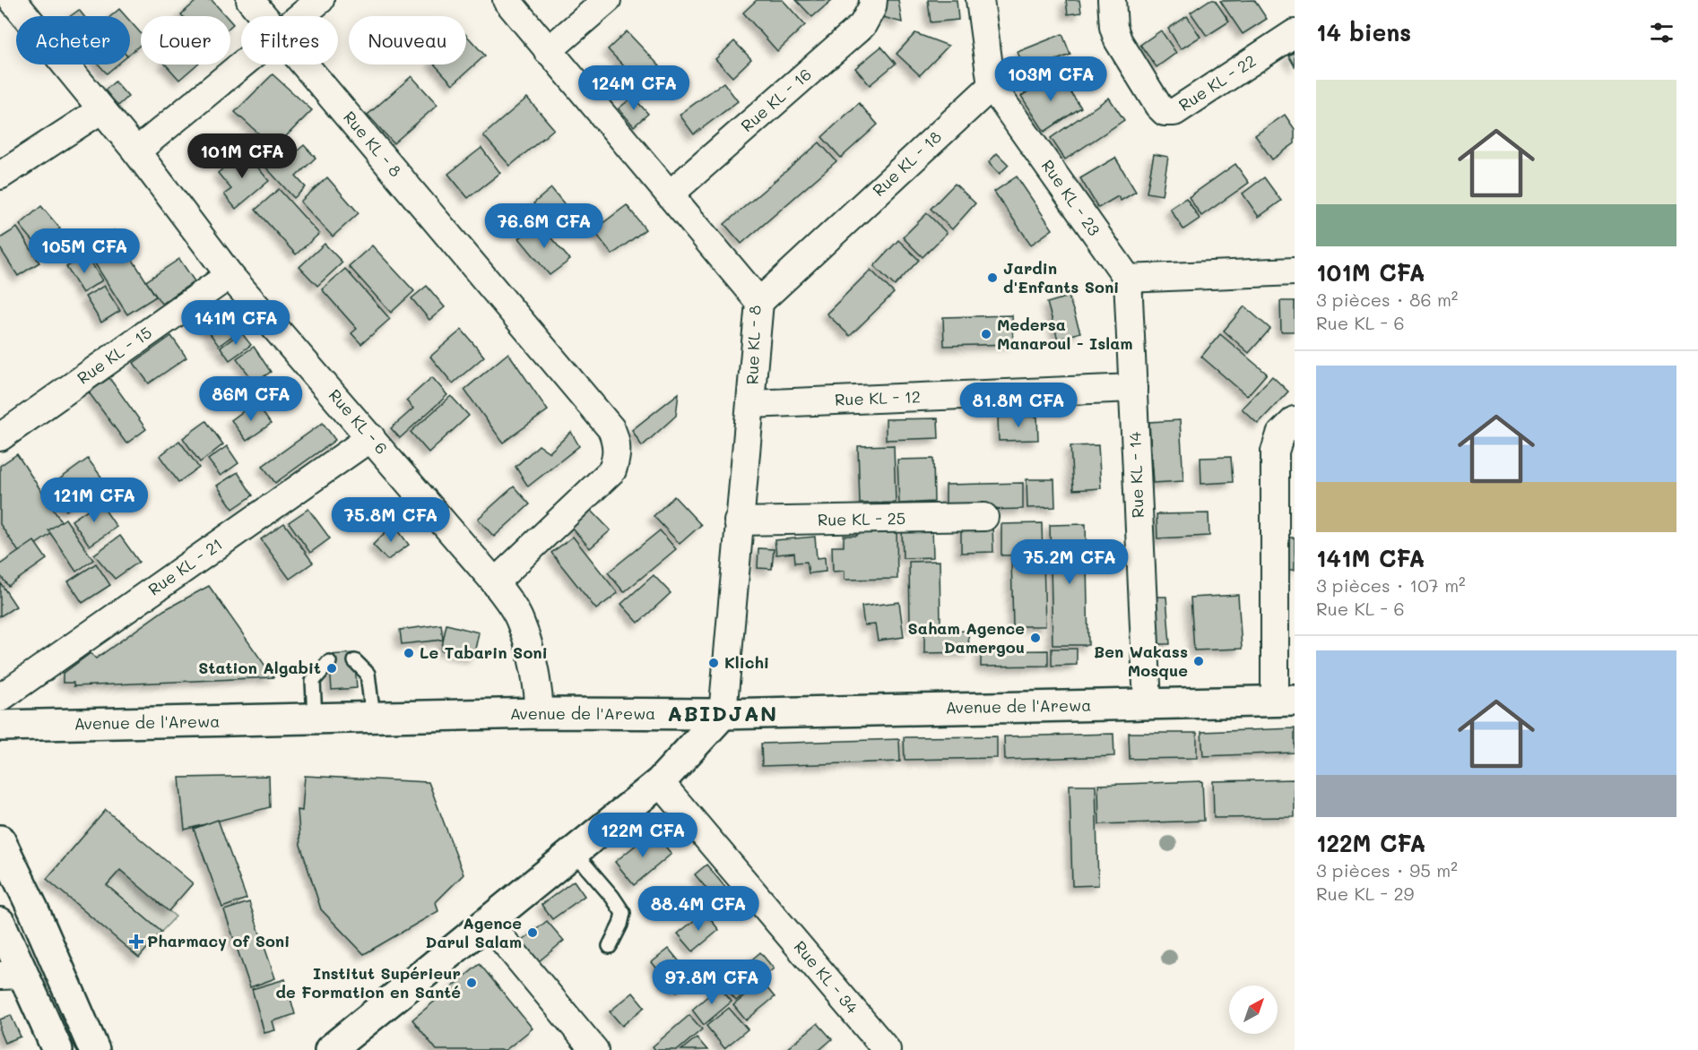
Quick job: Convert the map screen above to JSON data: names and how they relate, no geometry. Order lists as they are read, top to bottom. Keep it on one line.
{"streets":{"street":["Rue KL - 22","Rue KL - 16","Rue KL - 8","Rue KL - 18","Rue KL - 23","Rue KL - 15","Rue KL - 12","Rue KL - 6","Rue KL - 14","Rue KL - 25","Rue KL - 21","Avenue de l'Arewa","Rue KL - 34"]},"crossings":[["Rue KL - 16","Rue KL - 8"],["Rue KL - 8","Rue KL - 18"],["Rue KL - 8","Rue KL - 12"],["Rue KL - 8","Rue KL - 6"],["Rue KL - 8","Rue KL - 25"],["Rue KL - 8","Avenue de l'Arewa"],["Rue KL - 18","Rue KL - 23"],["Rue KL - 23","Rue KL - 14"],["Rue KL - 15","Rue KL - 6"],["Rue KL - 12","Rue KL - 14"],["Rue KL - 6","Rue KL - 21"],["Rue KL - 6","Avenue de l'Arewa"],["Rue KL - 14","Avenue de l'Arewa"]],"districts":["ABIDJAN"],"places":{"other":["Jardin d'Enfants Soni","Medersa Manaroul - Islam","Saham Agence Damergou","Le Tabarin Soni","Ben Wakass Mosque","Klichi","Station Algabit","Agence Darul Salam","Institut Supérieur de Formation en Santé"],"health":["Pharmacy of Soni"]},"north":"top right","page":{"heading":"14 biens","chip":["Acheter","Louer","Filtres","Nouveau"],"price":["103M CFA","124M CFA","101M CFA","76.6M CFA","105M CFA","141M CFA","86M CFA","81.8M CFA","121M CFA","75.8M CFA","75.2M CFA","122M CFA","88.4M CFA","97.8M CFA"],"list":[{"name":"101M CFA","note":"3 pièces · 86 m² · Rue KL - 6"},{"name":"141M CFA","note":"3 pièces · 107 m² · Rue KL - 6"},{"name":"122M CFA","note":"3 pièces · 95 m² · Rue KL - 29"}]}}
